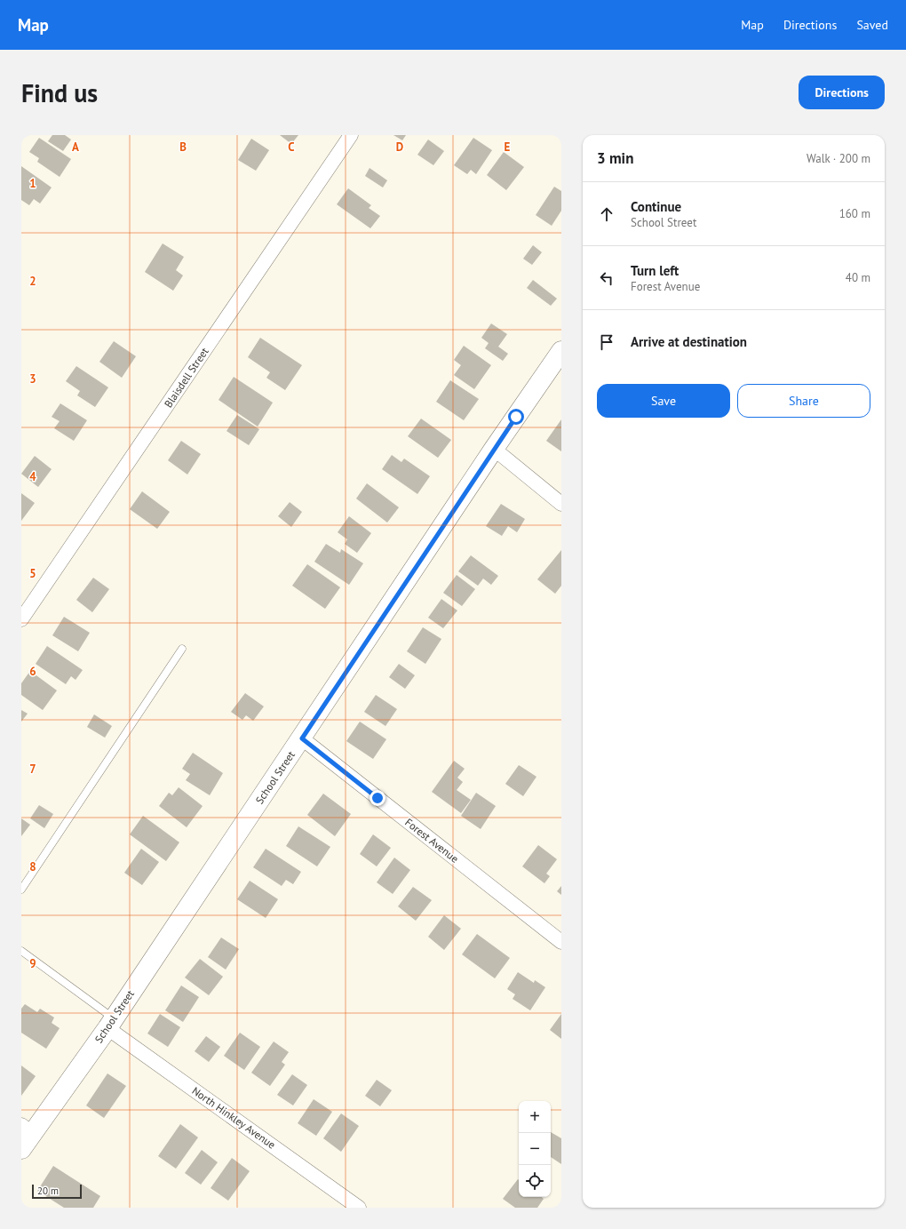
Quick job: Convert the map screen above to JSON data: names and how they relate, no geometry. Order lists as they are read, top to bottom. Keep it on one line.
{"streets":{"main road":["School Street"],"street":["Blaisdell Street","Forest Avenue","North Hinkley Avenue"]},"crossings":[["School Street","Forest Avenue"],["School Street","North Hinkley Avenue"]],"scale_bar":"20 m","page":{"header":"Map","nav":["Map","Directions","Saved"],"buttons":["Directions",["Save","Share"]],"title":"Find us","heading":["3 min","Walk · 200 m"],"list":[["Continue","School Street","160 m"],["Turn left","Forest Avenue","40 m"],"Arrive at destination"],"map_buttons":["+","−"],"scale":"20 m"},"grid":{"columns":["A","B","C","D","E"],"rows":["1","2","3","4","5","6","7","8","9"]}}
